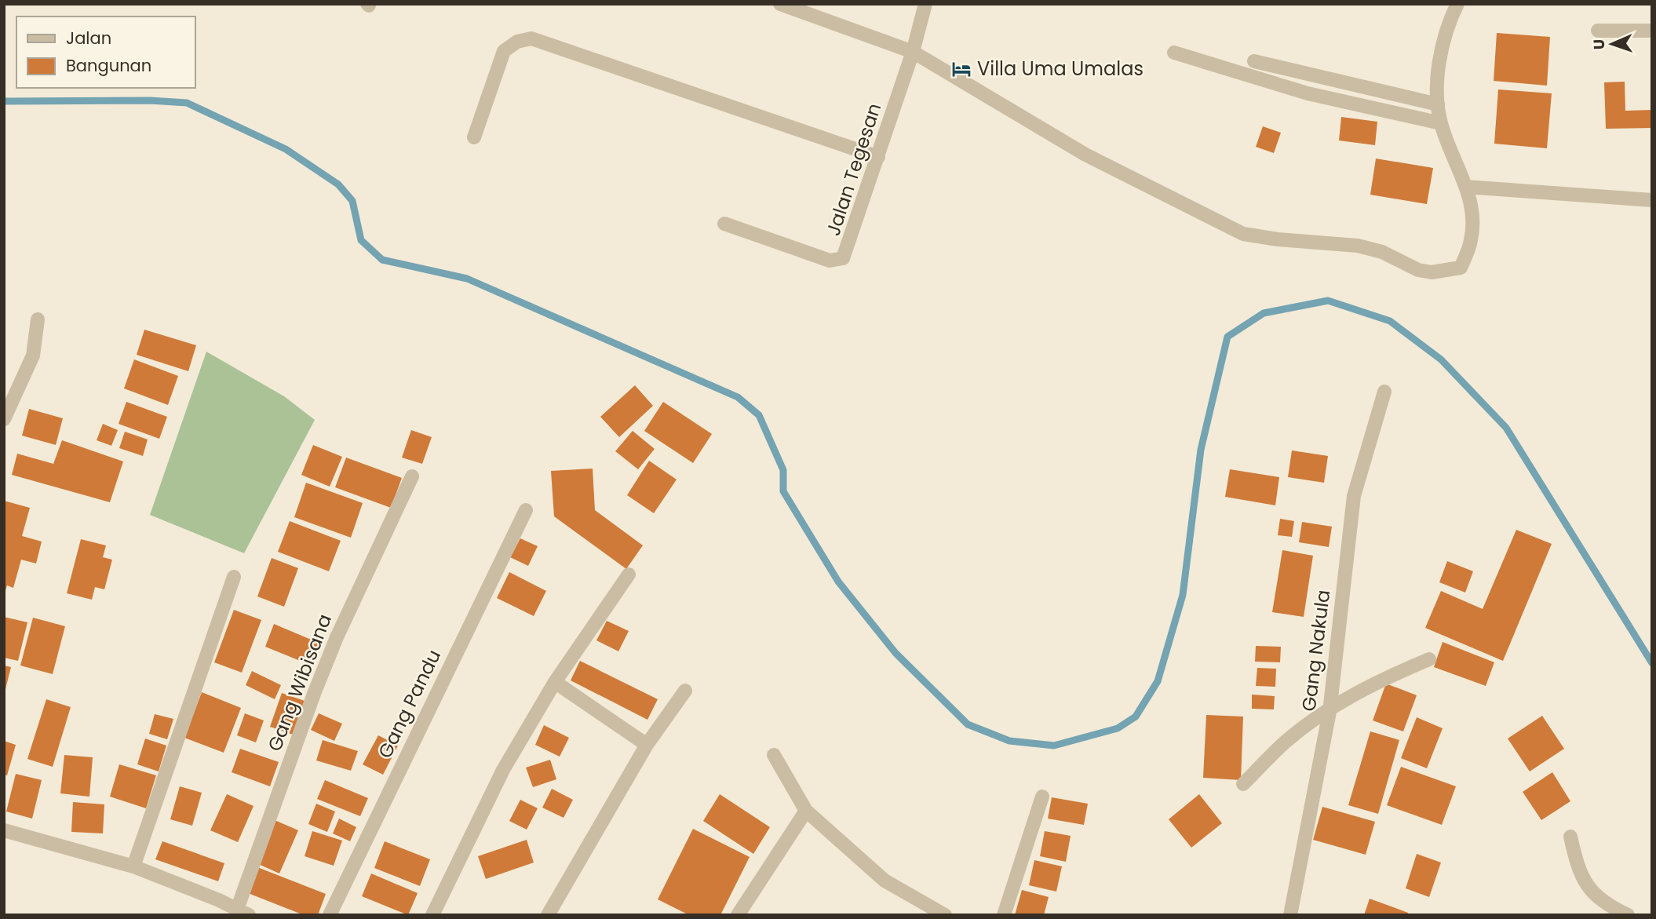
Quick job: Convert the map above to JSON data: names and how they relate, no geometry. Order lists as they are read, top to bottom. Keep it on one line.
{"streets":{"street":["Jalan Tegesan","Gang Nakula","Gang Wibisana","Gang Pandu"]},"places":{"hotel":["Villa Uma Umalas"]},"legend":["Jalan","Bangunan"],"north":"left"}
